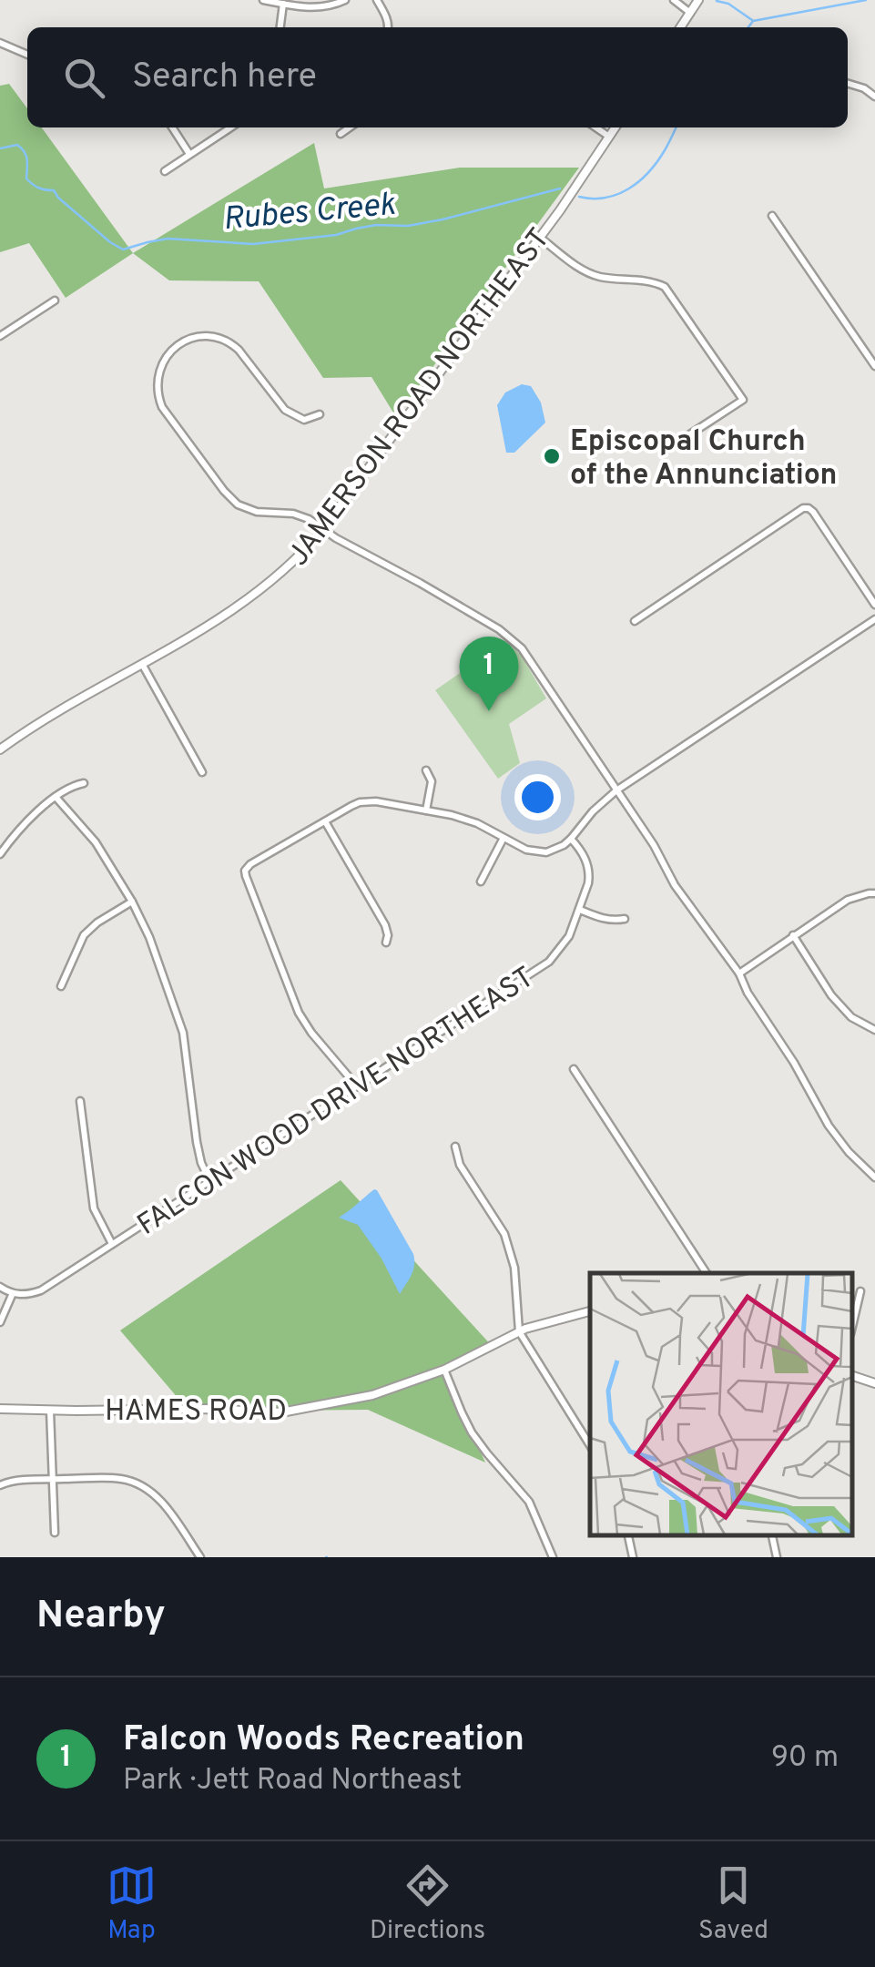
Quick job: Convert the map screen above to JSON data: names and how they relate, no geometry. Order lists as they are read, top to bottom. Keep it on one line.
{"streets":{"street":["JAMERSON ROAD NORTHEAST","FALCON WOOD DRIVE NORTHEAST","HAMES ROAD"]},"water":["Rubes Creek"],"places":["Episcopal Church of the Annunciation"],"page":{"search":"Search here","pins":"1","heading":"Nearby","list":[{"mark":"1","name":"Falcon Woods Recreation","note":"Park · Jett Road Northeast","value":"90 m"}],"nav":["Map","Directions","Saved"]}}
